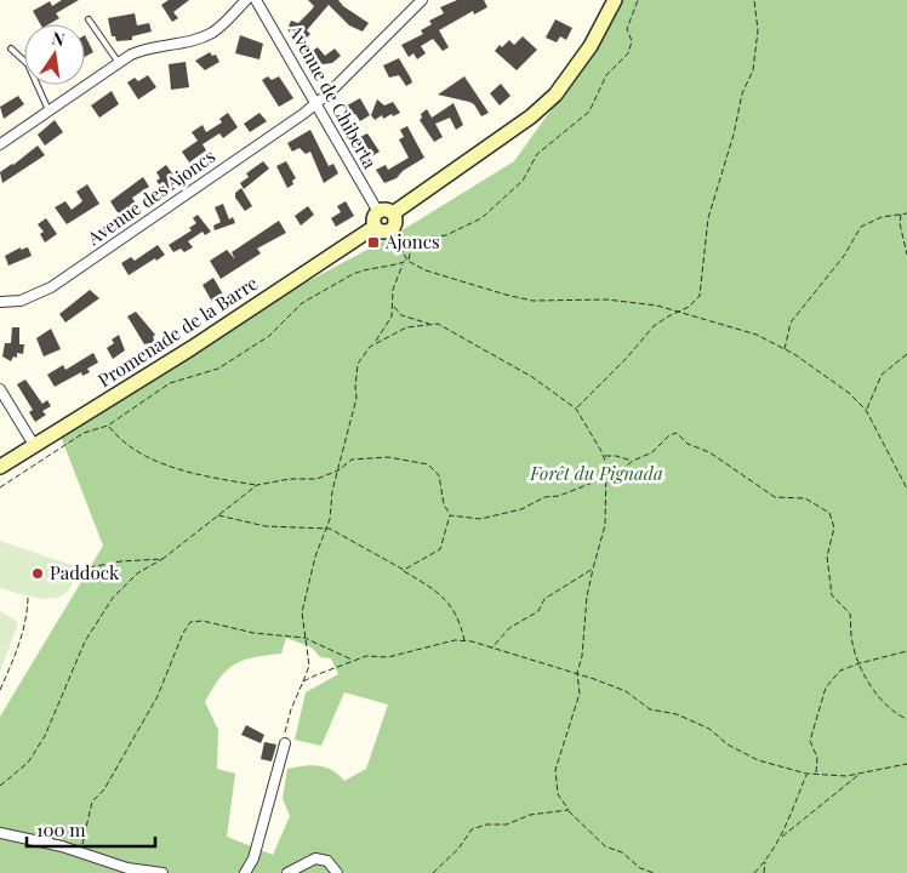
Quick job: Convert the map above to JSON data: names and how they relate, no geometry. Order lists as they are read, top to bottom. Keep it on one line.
{"streets":{"main road":["Promenade de la Barre"],"street":["Avenue de Chiberta","Avenue des Ajoncs"]},"crossings":[["Avenue de Chiberta","Avenue des Ajoncs"],["Avenue de Chiberta","Promenade de la Barre"]],"parks":["Forêt du Pignada"],"places":{"transit":["Ajoncs"],"other":["Paddock"]},"scale_bar":"100 m","north":"top"}
